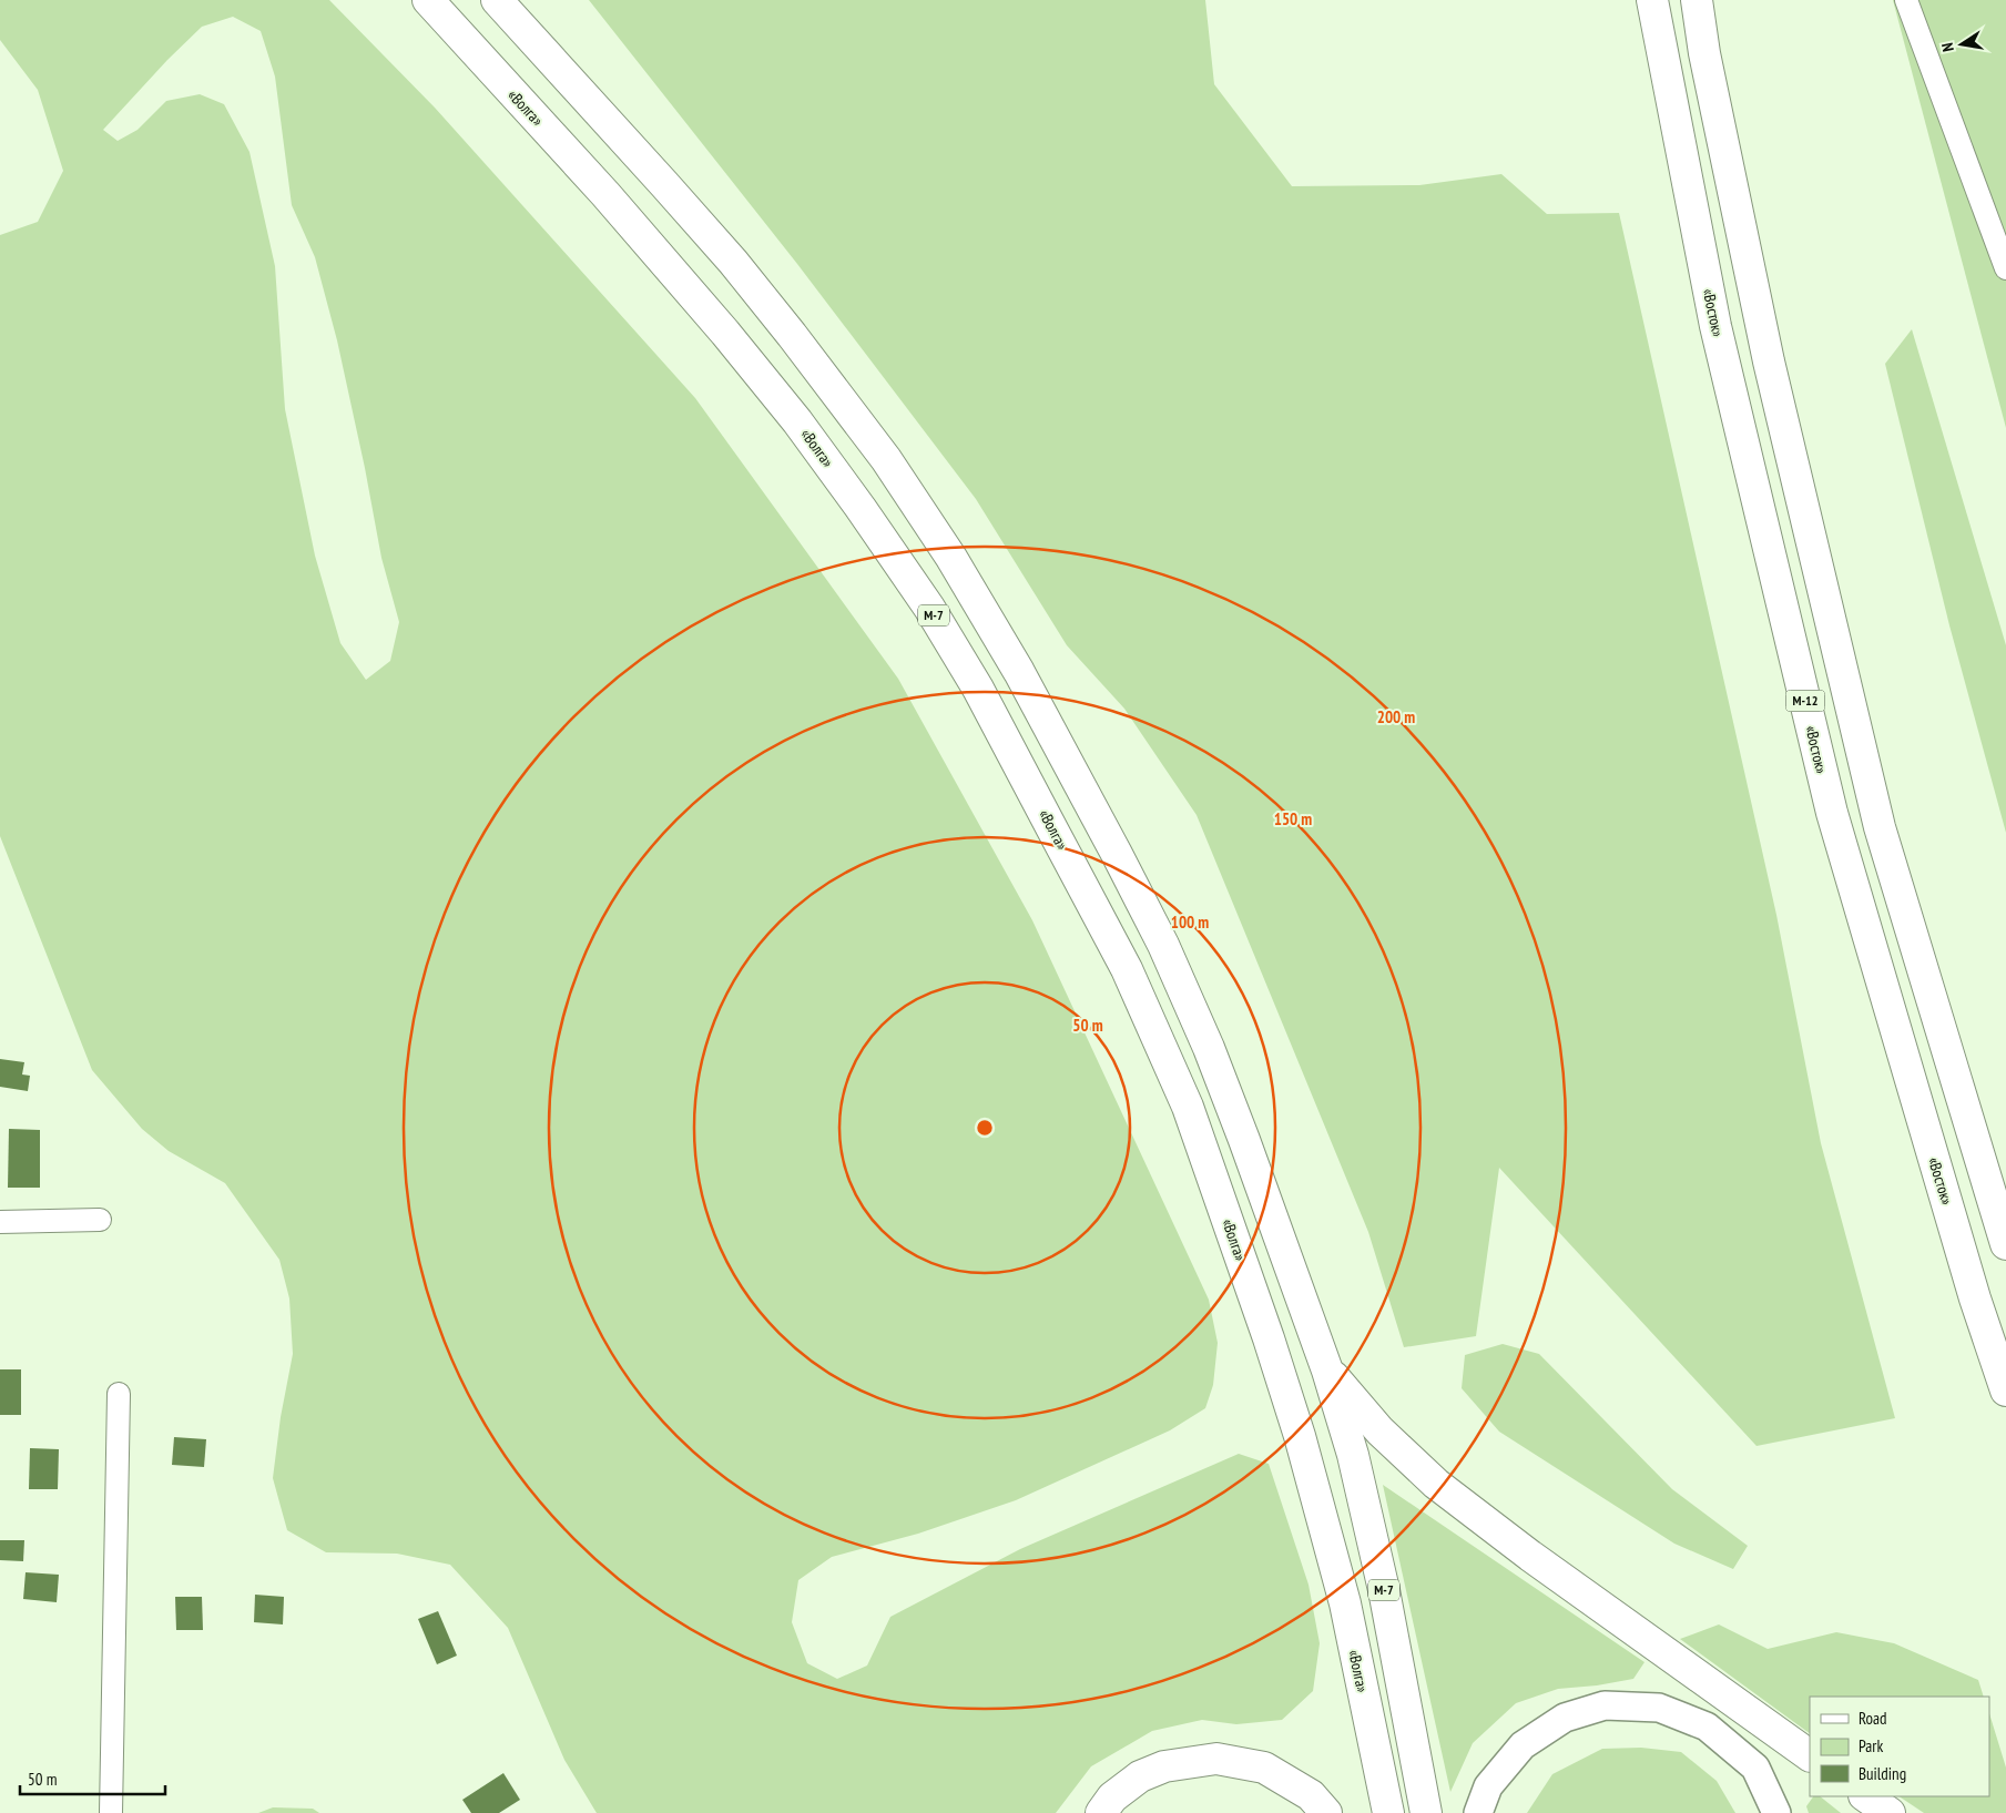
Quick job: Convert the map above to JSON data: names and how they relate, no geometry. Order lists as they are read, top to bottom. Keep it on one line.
{"streets":{"highway":["«Волга»","«Восток»","М-7","М-12"]},"legend":["Road","Park","Building"],"scale_bar":"50 m","north":"left","rings":["200 m","150 m","100 m","50 m"]}
